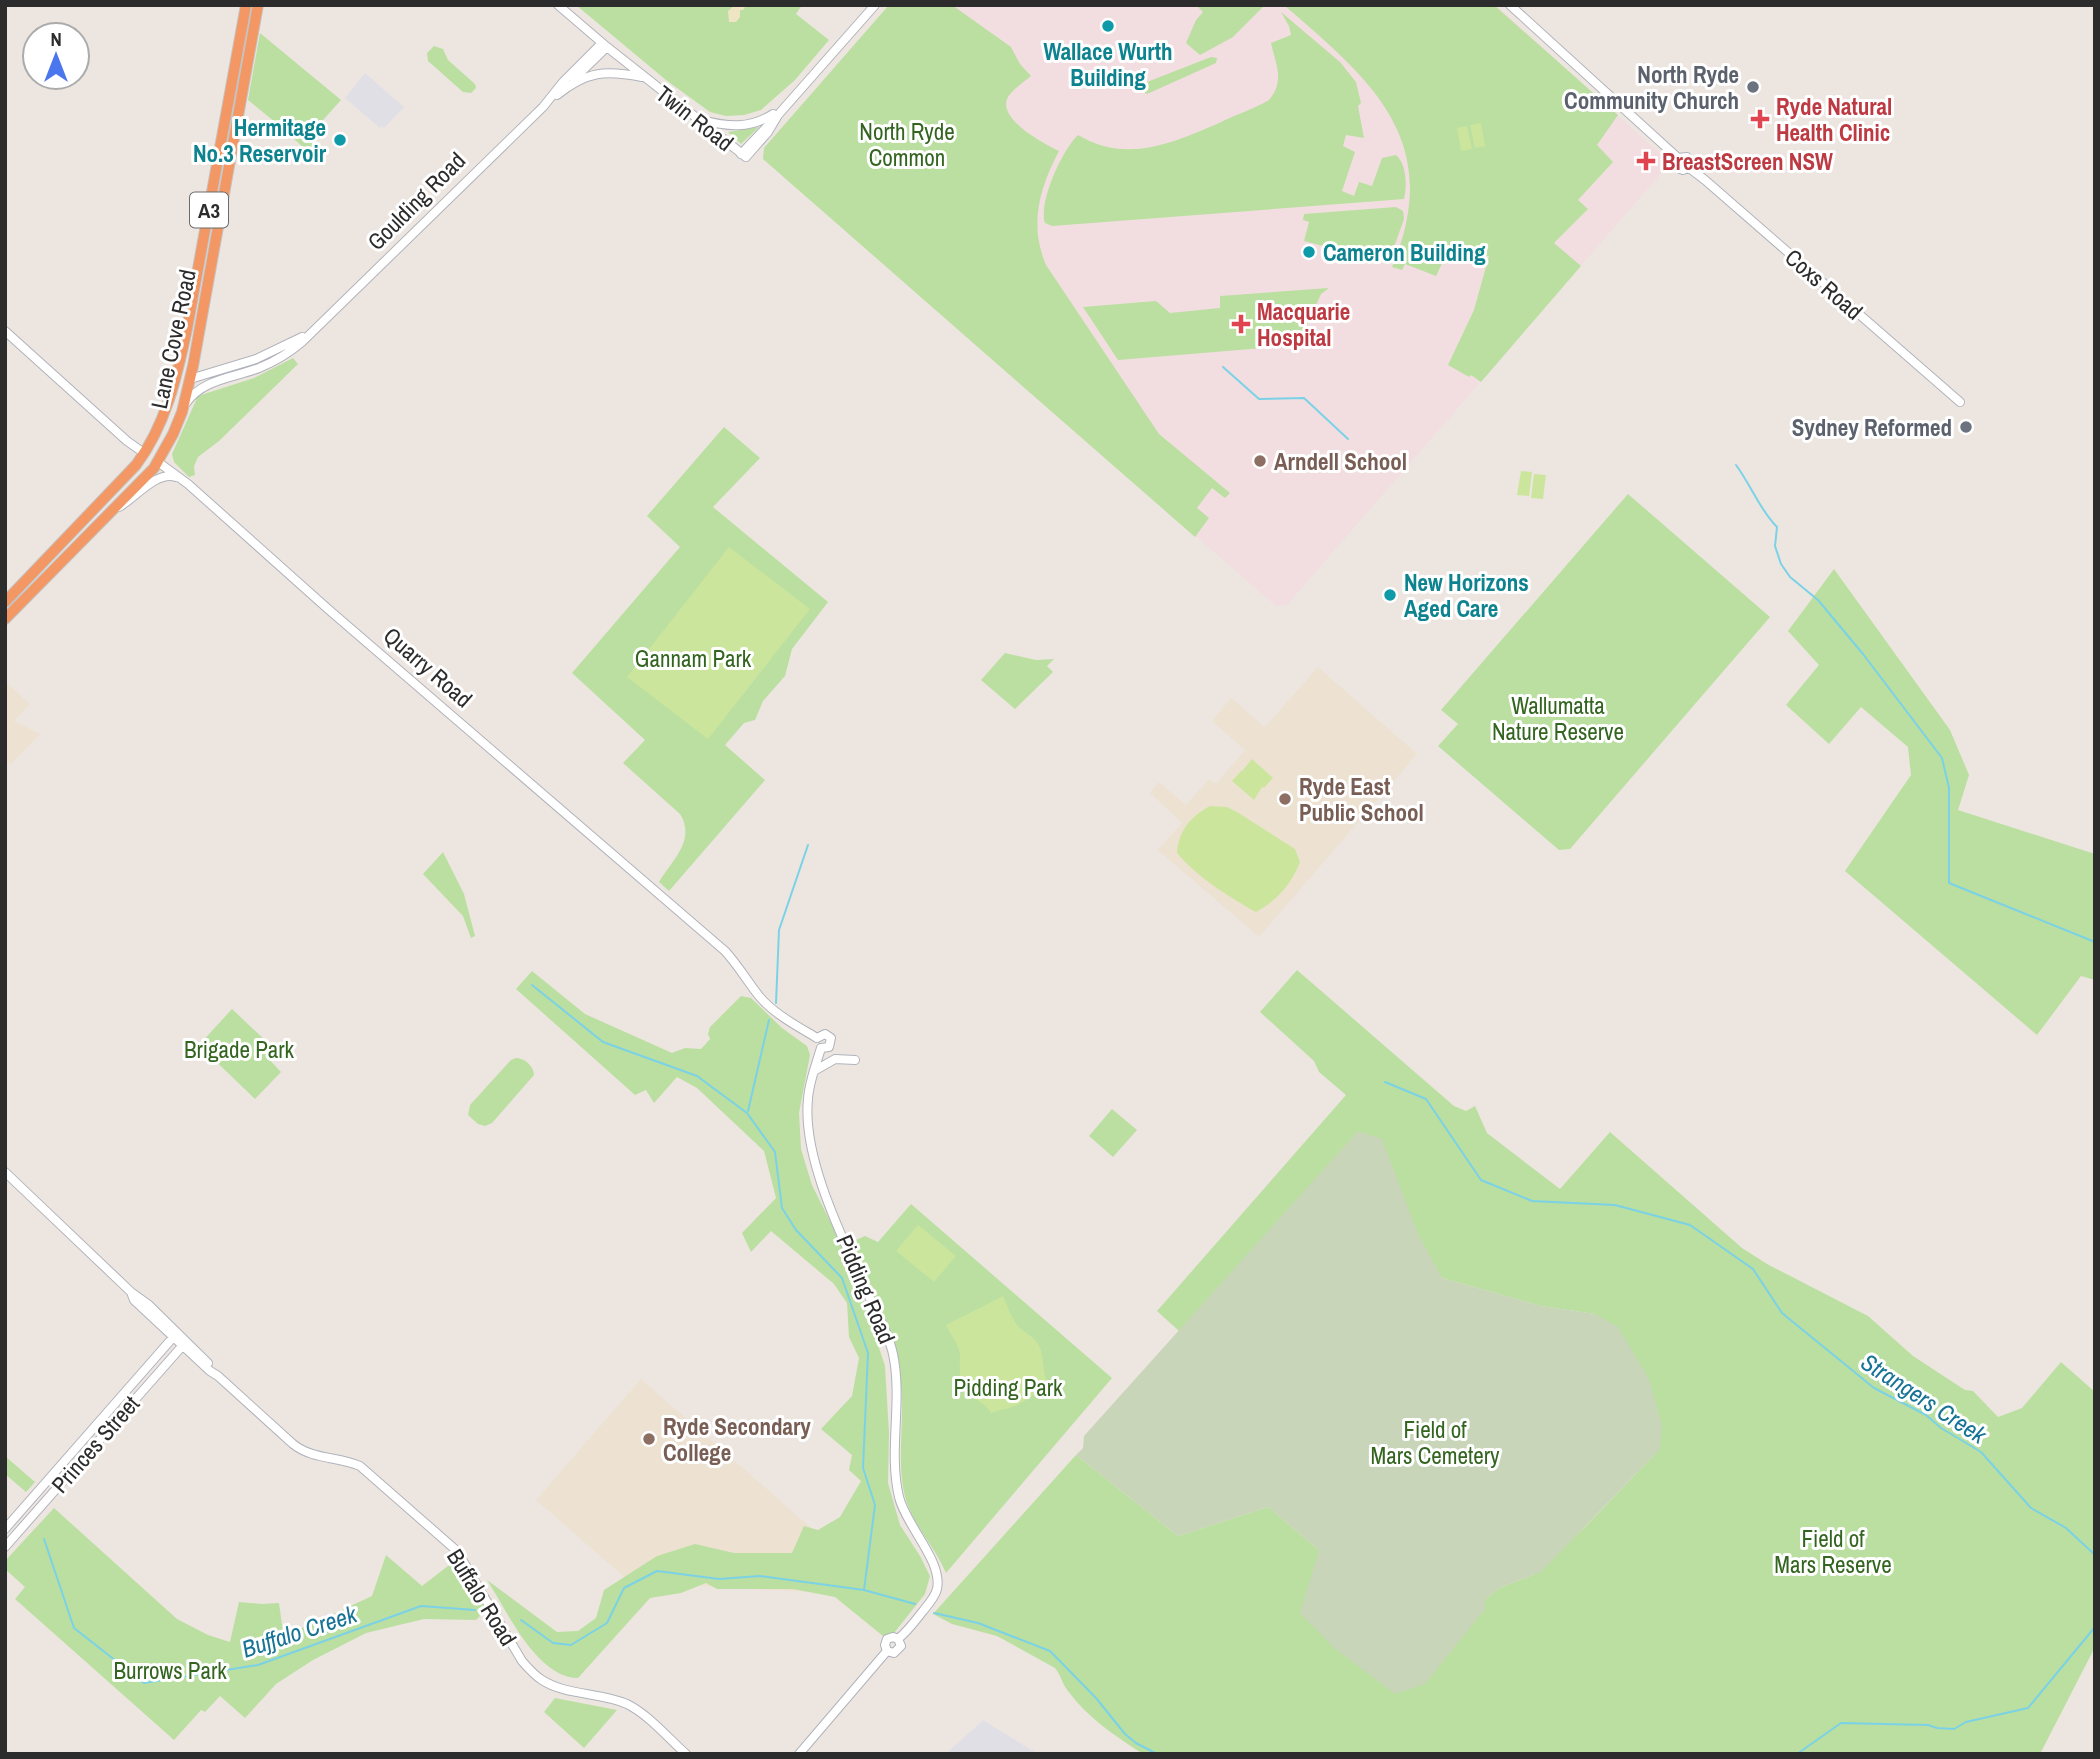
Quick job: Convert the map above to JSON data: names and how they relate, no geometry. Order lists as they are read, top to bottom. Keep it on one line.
{"streets":{"highway":["A3","Lane Cove Road","Quarry Road"],"street":["Twin Road","Goulding Road","Coxs Road","Pidding Road","Princes Street","Buffalo Road"]},"crossings":[["Twin Road","Goulding Road"],["Goulding Road","Lane Cove Road"],["Lane Cove Road","Quarry Road"],["Quarry Road","Pidding Road"],["Princes Street","Buffalo Road"]],"water":["Strangers Creek","Buffalo Creek"],"parks":["North Ryde Common","Gannam Park","Wallumatta Nature Reserve","Brigade Park","Pidding Park","Field of Mars Cemetery","Field of Mars Reserve","Burrows Park"],"places":{"other":["Wallace Wurth Building","North Ryde Community Church","Hermitage No.3 Reservoir","Cameron Building","Sydney Reformed","Arndell School","New Horizons Aged Care","Ryde East Public School","Ryde Secondary College"],"health":["Ryde Natural Health Clinic","BreastScreen NSW","Macquarie Hospital"]},"north":"top"}
